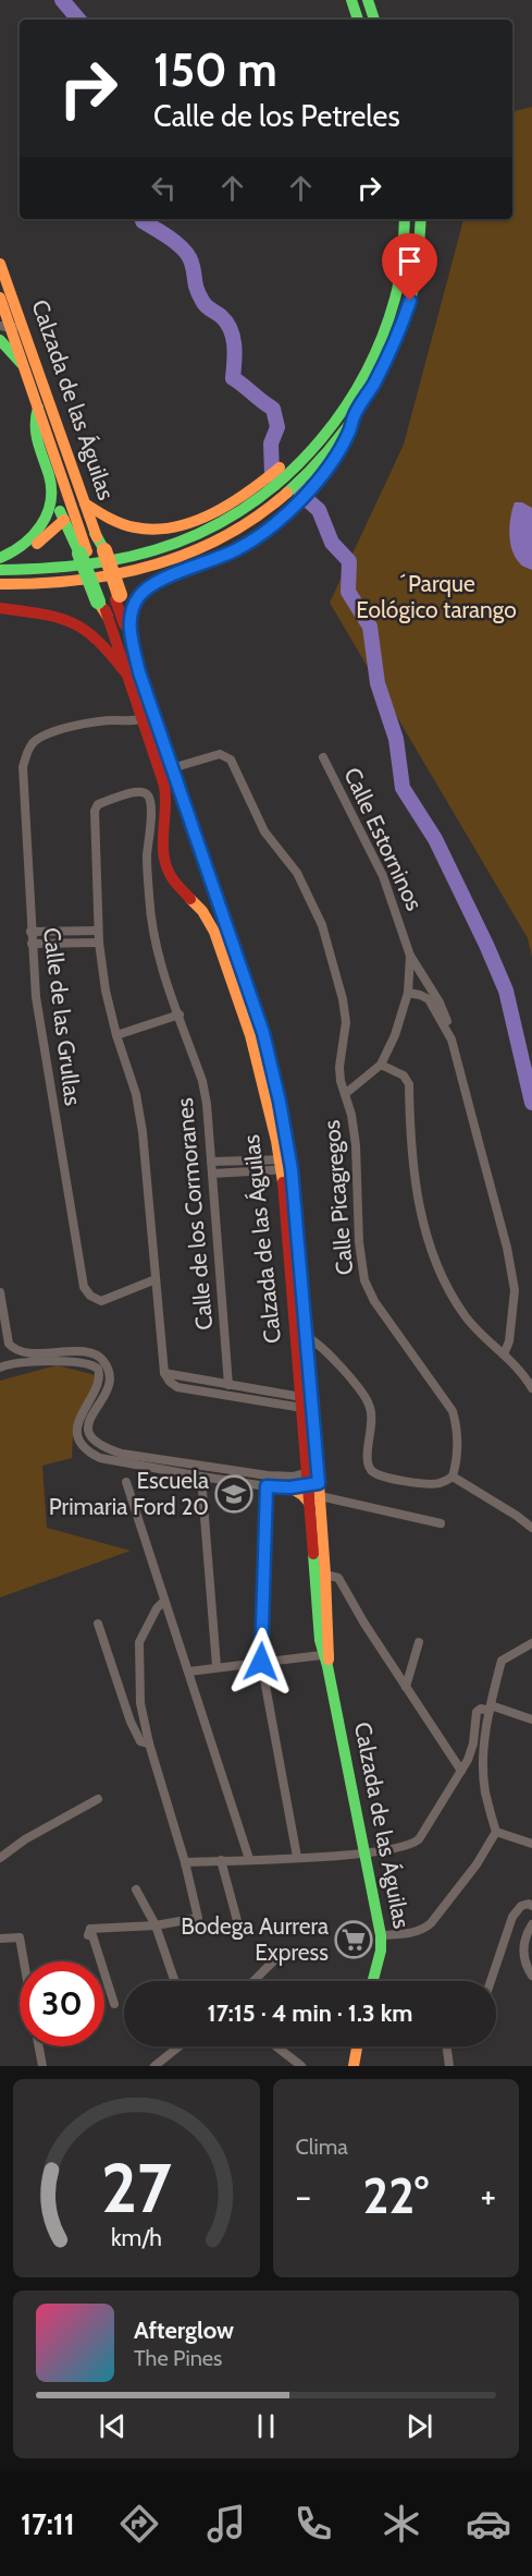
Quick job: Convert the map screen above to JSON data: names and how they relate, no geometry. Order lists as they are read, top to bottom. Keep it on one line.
{"streets":{"main road":["Calzada de las Águilas"],"street":["Calle Estorninos","Calle de las Grullas","Calle Picagregos","Calle de los Cormoranes"]},"crossings":[["Calzada de las Águilas","Calle de las Grullas"],["Calzada de las Águilas","Calle Picagregos"]],"parks":["´Parque Eológico tarango"],"places":{"school or university":["Escuela Primaria Ford 20"],"supermarket":["Bodega Aurrera Express"]},"page":{"turn":["150 m","Calle de los Petreles"],"limit":"30","trip":"17:15 · 4 min · 1.3 km","tile":"Clima","heat":["−","22°","+"],"song":["Afterglow","The Pines"],"tabs":"17:11","gauge":["27","km/h"]}}
